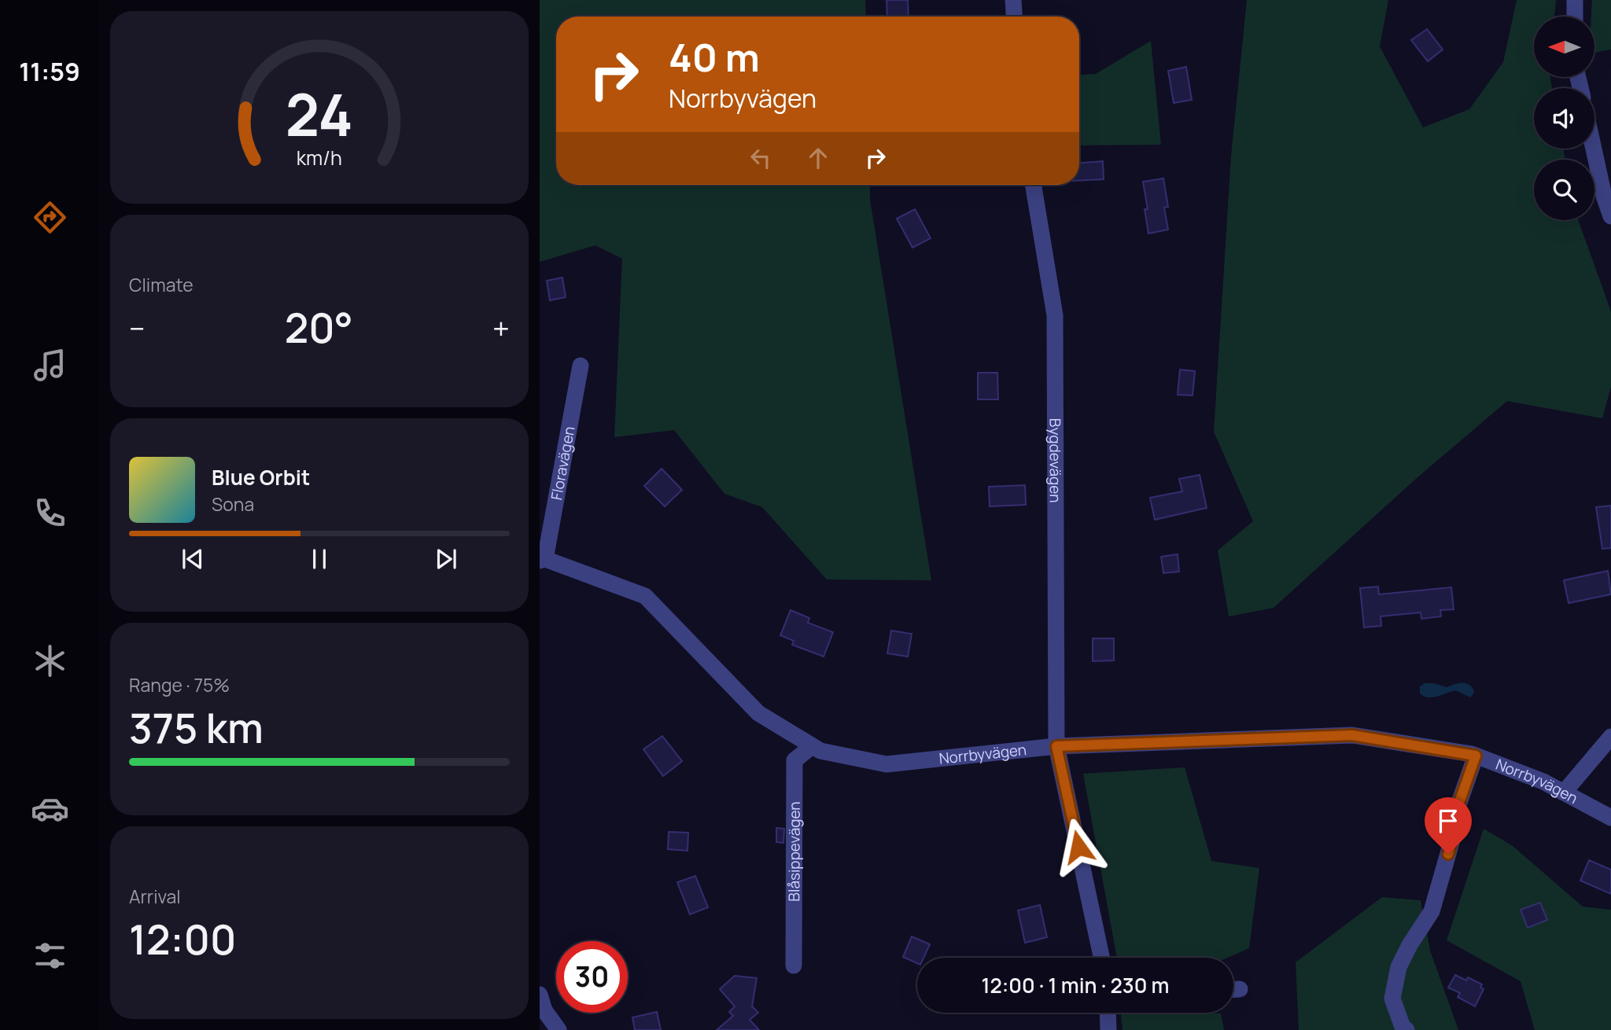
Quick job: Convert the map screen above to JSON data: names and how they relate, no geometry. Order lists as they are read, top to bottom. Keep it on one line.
{"streets":{"street":["Bygdevägen","Floravägen","Norrbyvägen","Blåsippevägen"]},"crossings":[["Bygdevägen","Norrbyvägen"],["Floravägen","Norrbyvägen"],["Norrbyvägen","Blåsippevägen"]],"north":"left","page":{"tabs":"11:59","turn":["40 m","Norrbyvägen"],"tile":["Climate",["Range · 75%","375 km"],["Arrival","12:00"]],"heat":["−","20°","+"],"song":["Blue Orbit","Sona"],"limit":"30","trip":"12:00 · 1 min · 230 m","gauge":["24","km/h"]}}
